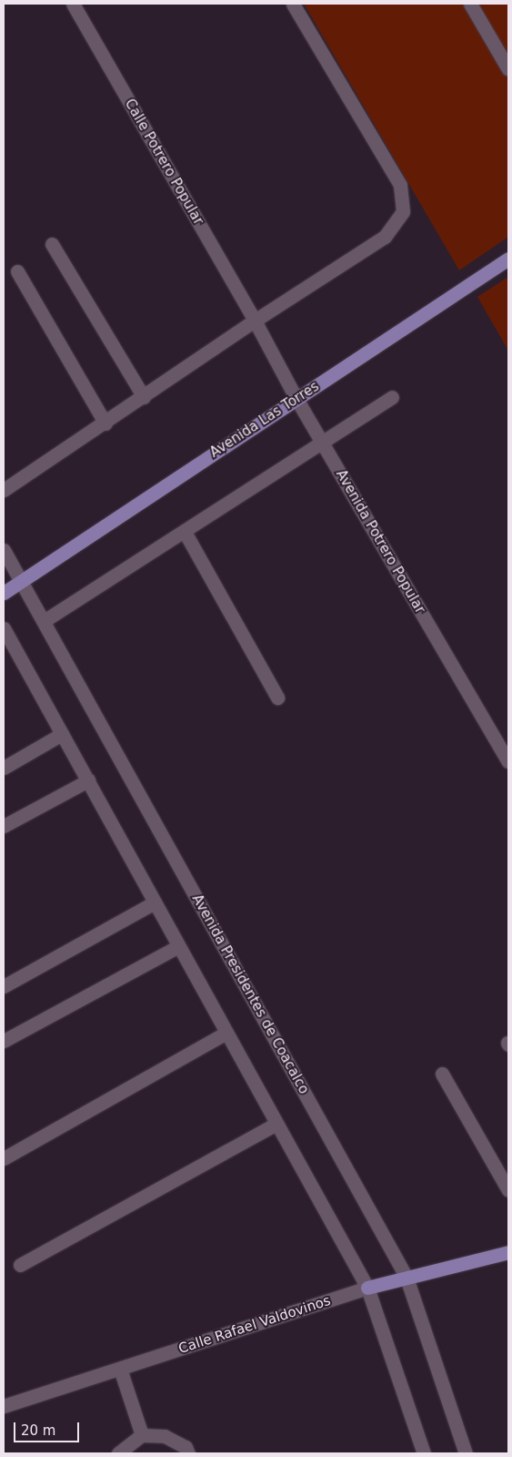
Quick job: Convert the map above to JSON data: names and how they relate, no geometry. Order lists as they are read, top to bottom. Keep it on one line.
{"streets":{"main road":["Avenida Las Torres","Calle Rafael Valdovinos"],"street":["Calle Potrero Popular","Avenida Potrero Popular","Avenida Presidentes de Coacalco"]},"crossings":[["Calle Potrero Popular","Avenida Potrero Popular"],["Avenida Las Torres","Avenida Potrero Popular"],["Avenida Las Torres","Avenida Presidentes de Coacalco"],["Avenida Presidentes de Coacalco","Calle Rafael Valdovinos"]],"scale_bar":"20 m"}
